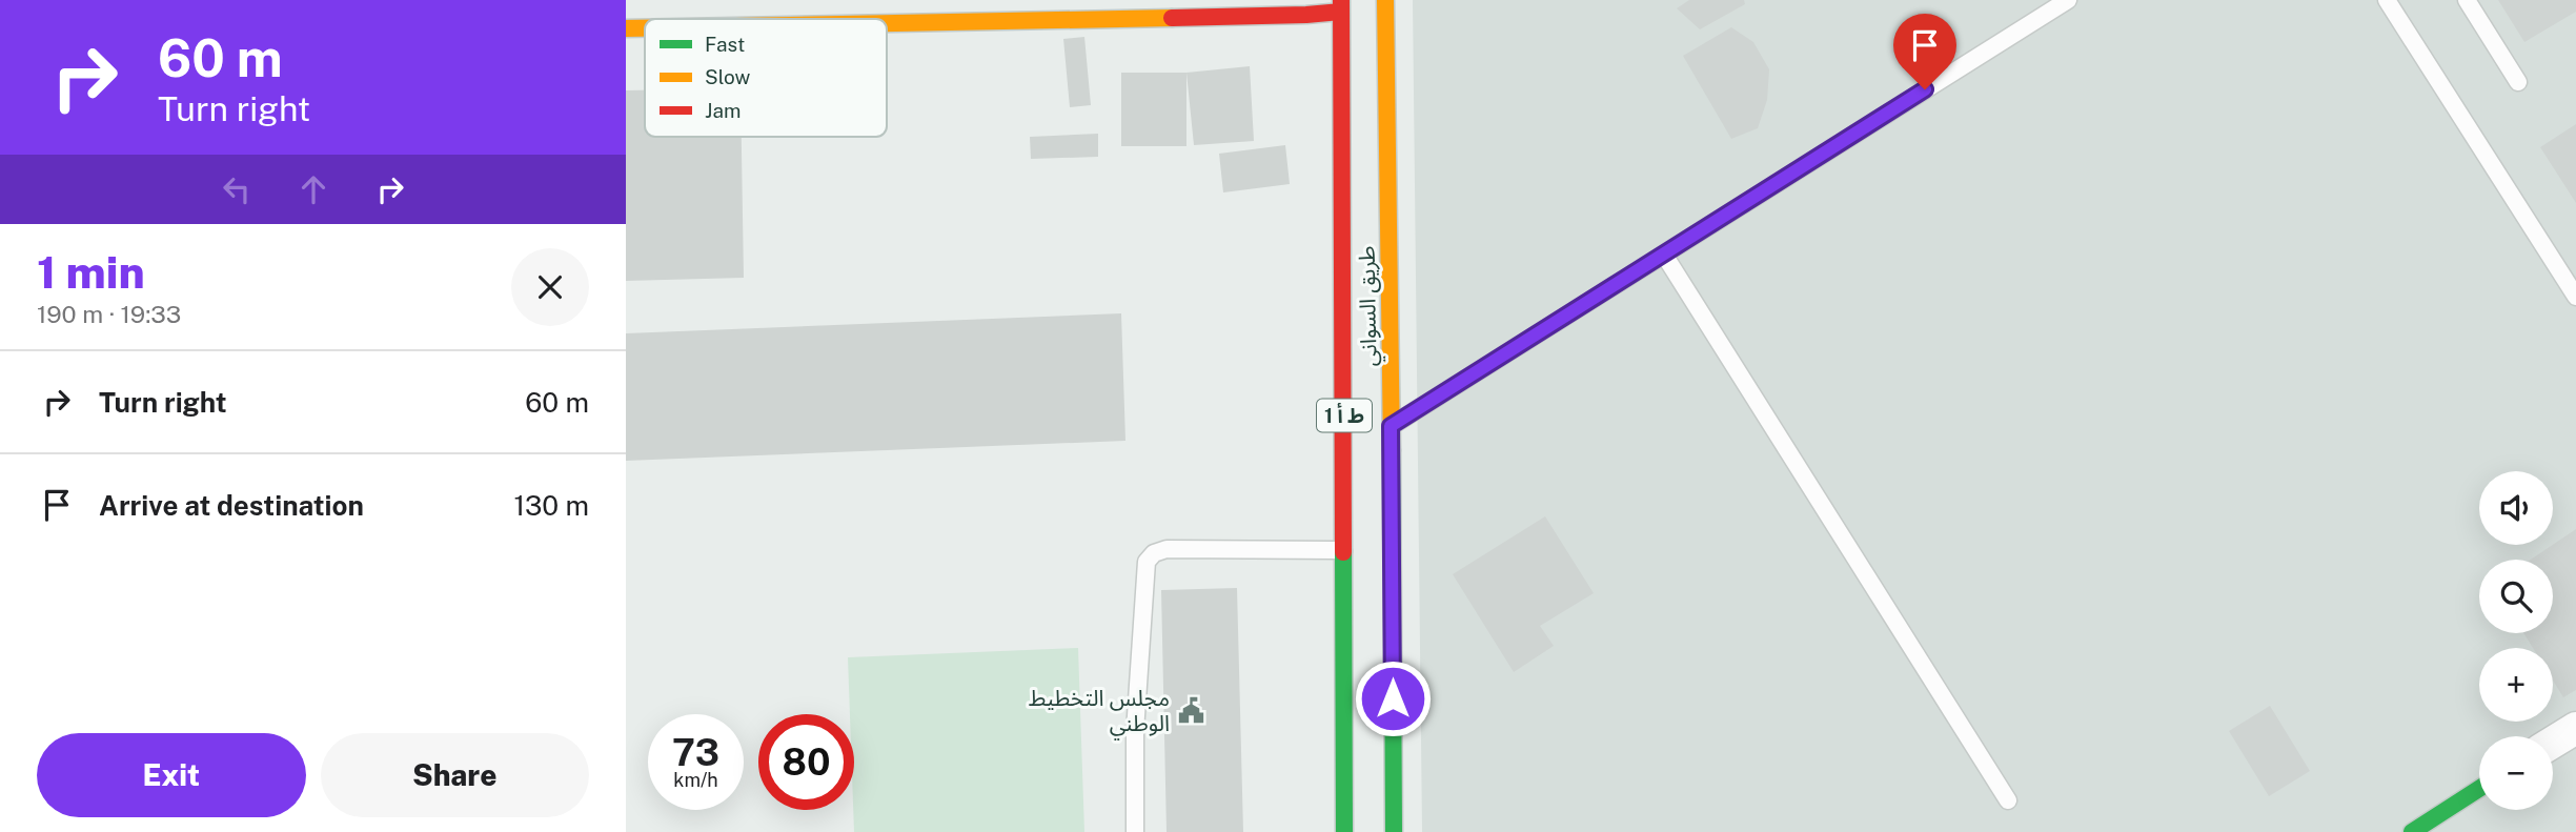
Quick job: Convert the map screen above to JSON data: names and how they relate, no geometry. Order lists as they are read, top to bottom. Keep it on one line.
{"streets":{"main road":["طريق السواني","ط أ 1"]},"places":{"public building":["مجلس التخطيط الوطني"]},"legend":["Fast","Slow","Jam"],"page":{"turn":["60 m","Turn right"],"heading":["1 min","190 m · 19:33"],"list":[{"name":"Turn right","value":"60 m"},{"name":"Arrive at destination","value":"130 m"}],"map_buttons":["+","−"],"speed":"73 km/h","limit":"80","buttons":["Exit","Share"]}}
